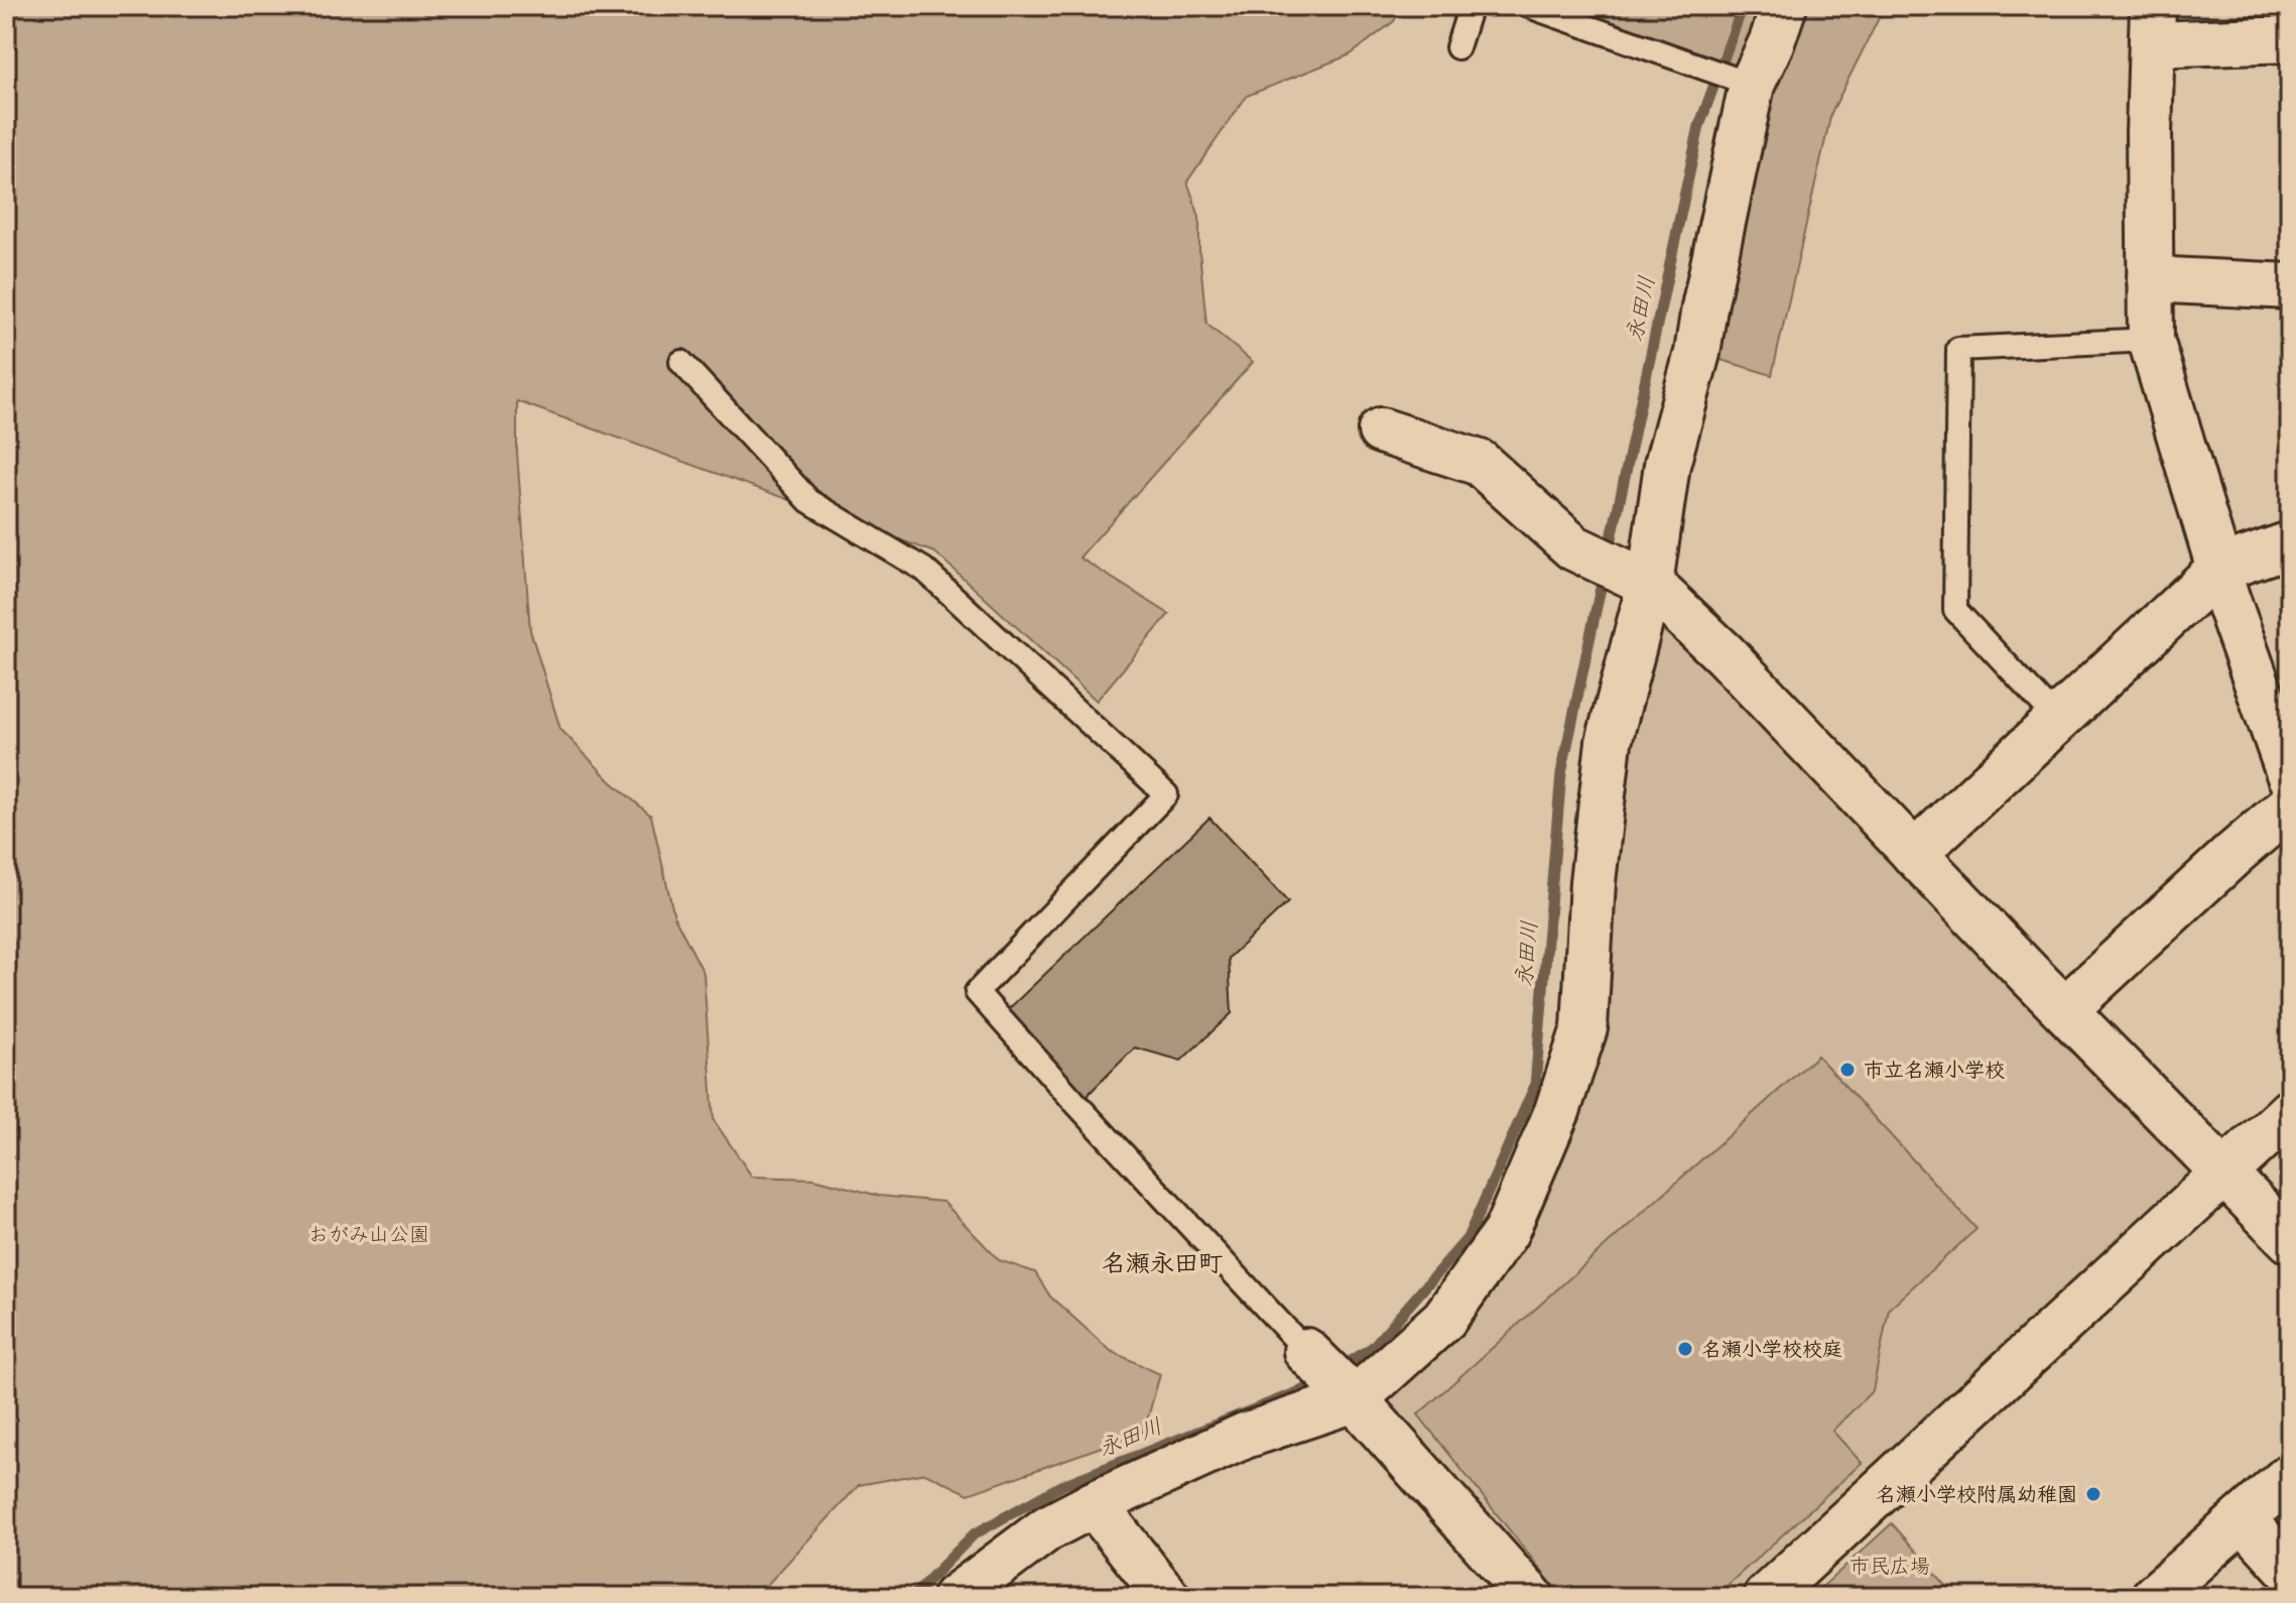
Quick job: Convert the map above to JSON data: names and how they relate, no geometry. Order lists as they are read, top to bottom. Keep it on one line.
{"districts":["名瀬永田町"],"water":["永田川"],"parks":["おがみ山公園","市民広場"],"places":["市立名瀬小学校","名瀬小学校校庭","名瀬小学校附属幼稚園"]}
